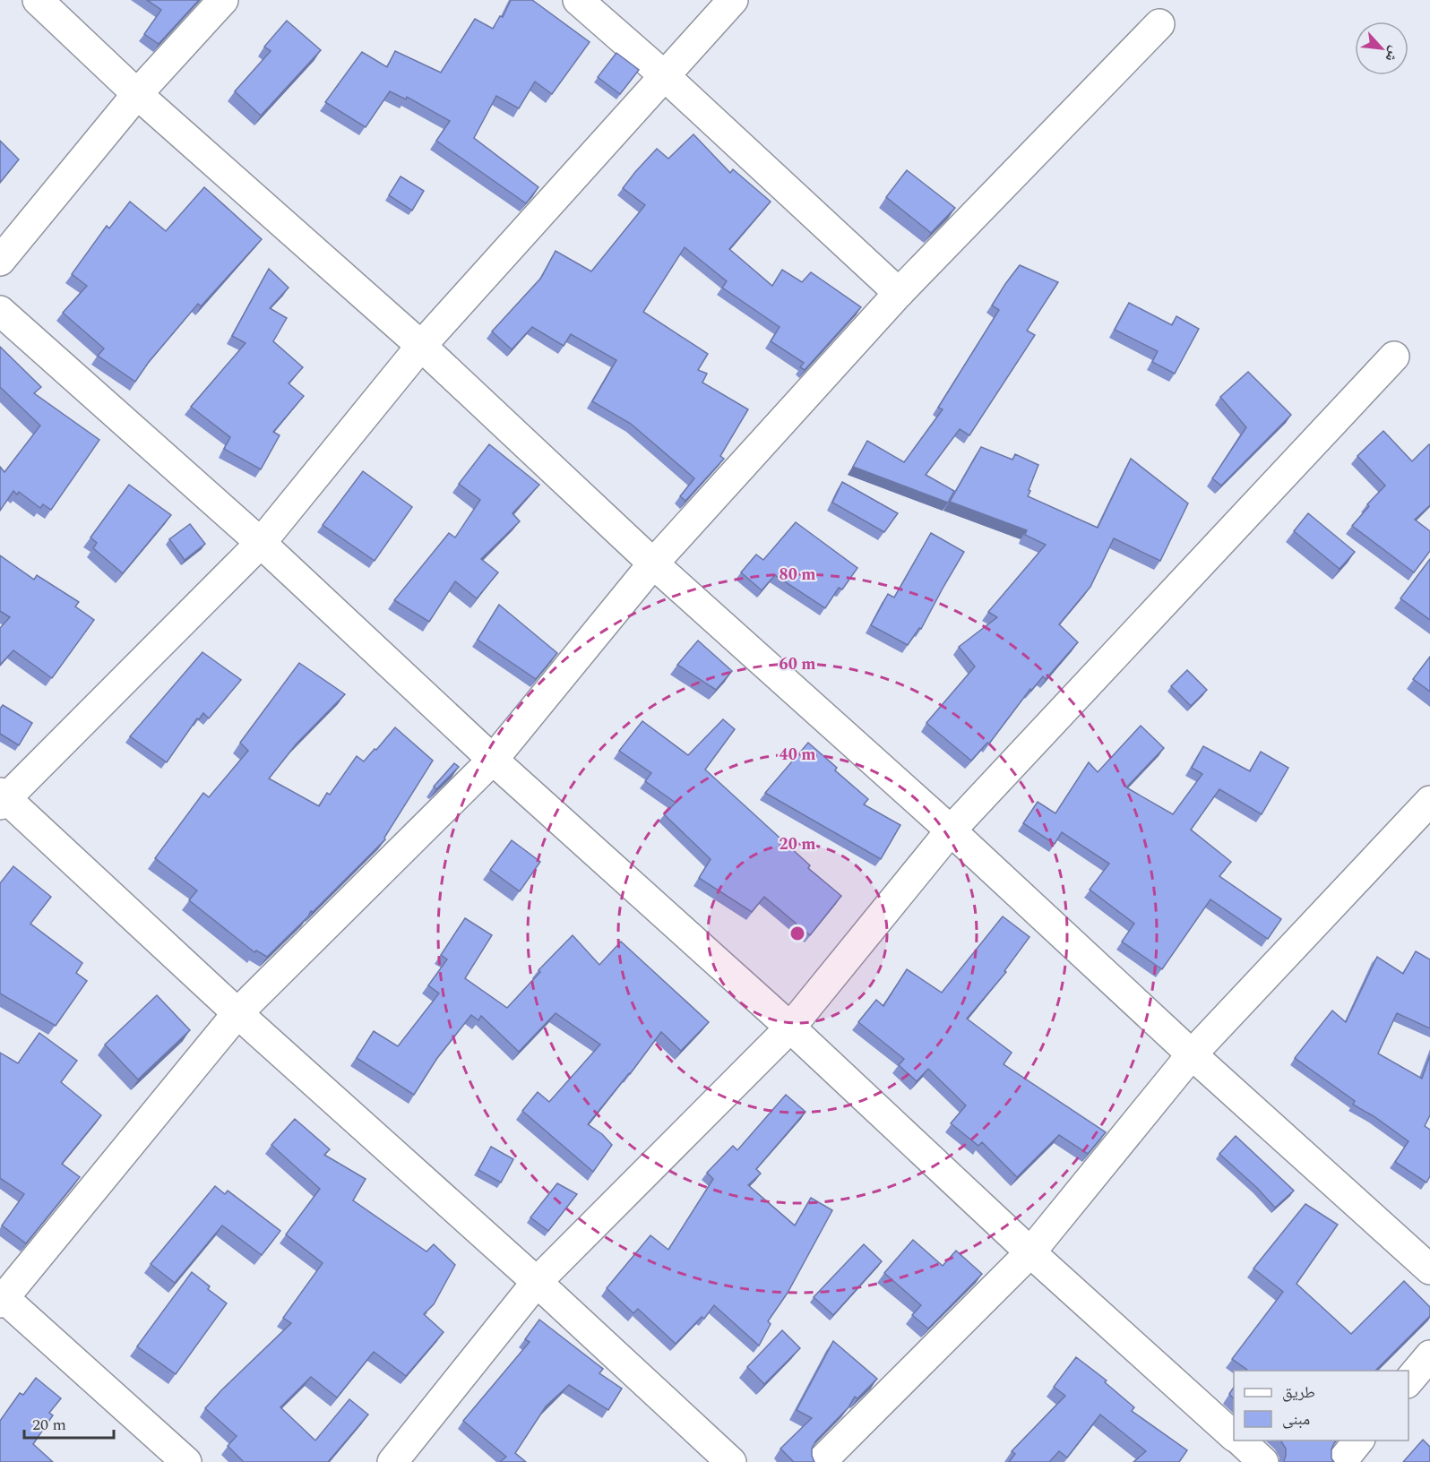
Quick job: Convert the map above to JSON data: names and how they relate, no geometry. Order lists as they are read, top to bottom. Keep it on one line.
{"legend":["طريق","مبنى"],"scale_bar":"20 m","north":"bottom right","rings":["80 m","60 m","40 m","20 m"]}
